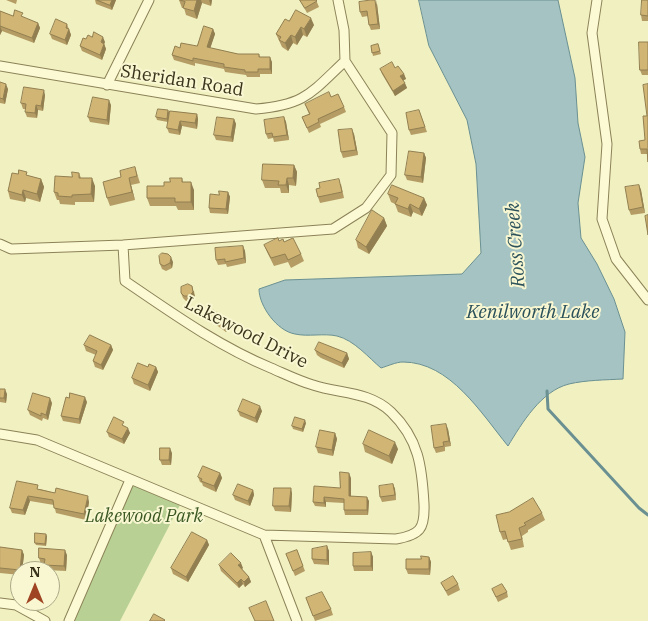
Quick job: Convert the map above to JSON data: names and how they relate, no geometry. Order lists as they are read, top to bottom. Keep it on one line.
{"streets":{"street":["Sheridan Road","Lakewood Drive"]},"water":["Ross Creek","Kenilworth Lake"],"parks":["Lakewood Park"],"north":"top"}
